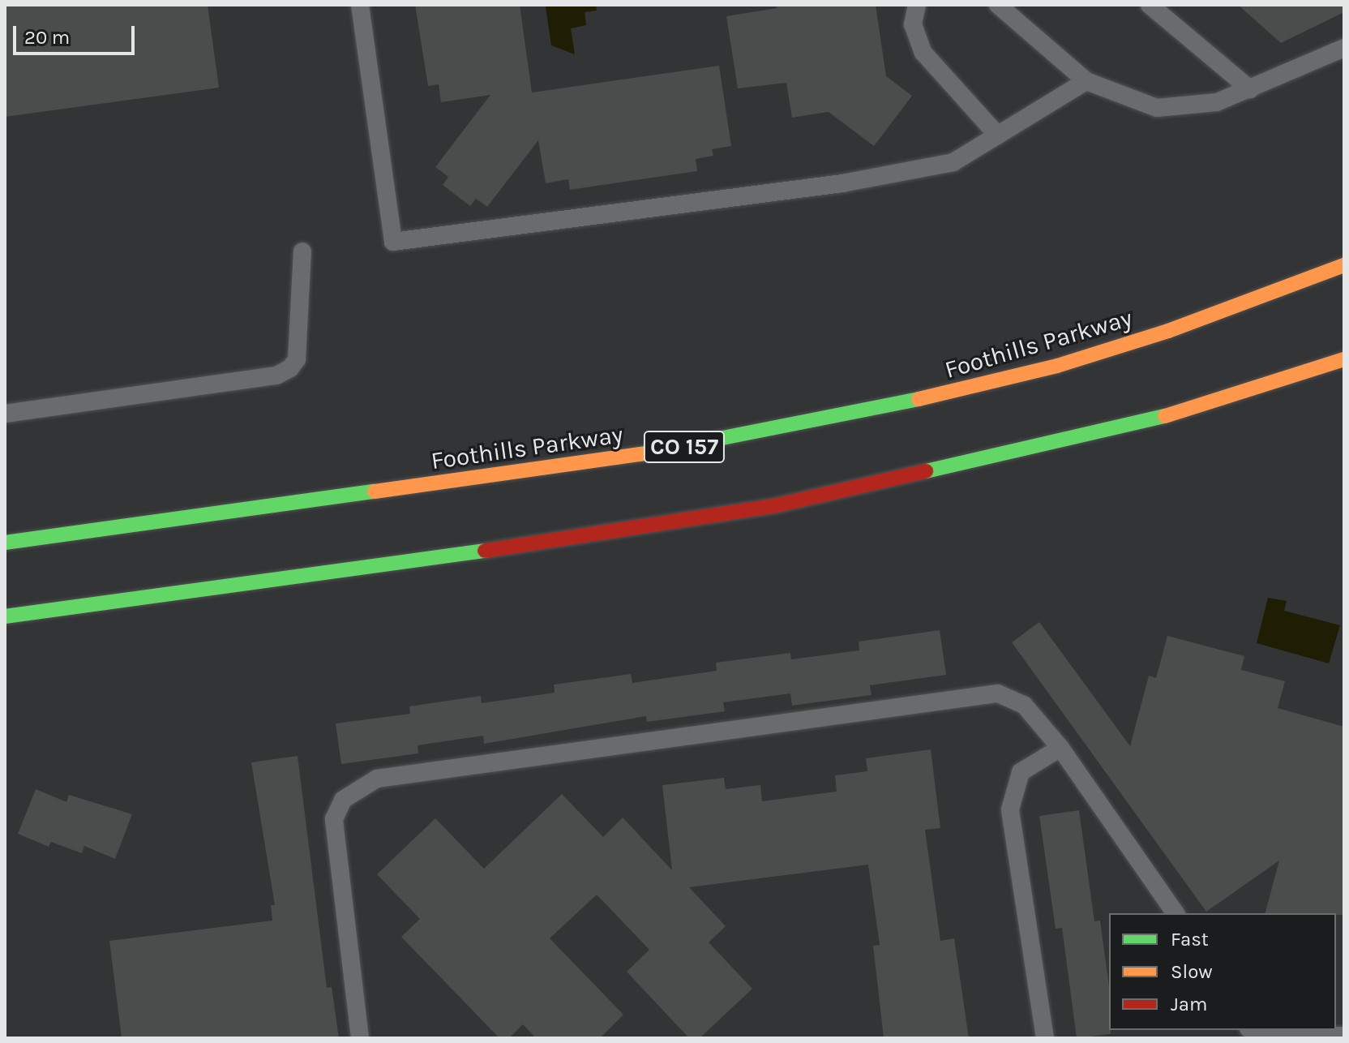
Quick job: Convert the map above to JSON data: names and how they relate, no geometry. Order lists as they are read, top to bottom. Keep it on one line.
{"streets":{"highway":["Foothills Parkway","CO 157"]},"legend":["Fast","Slow","Jam"],"scale_bar":"20 m"}
